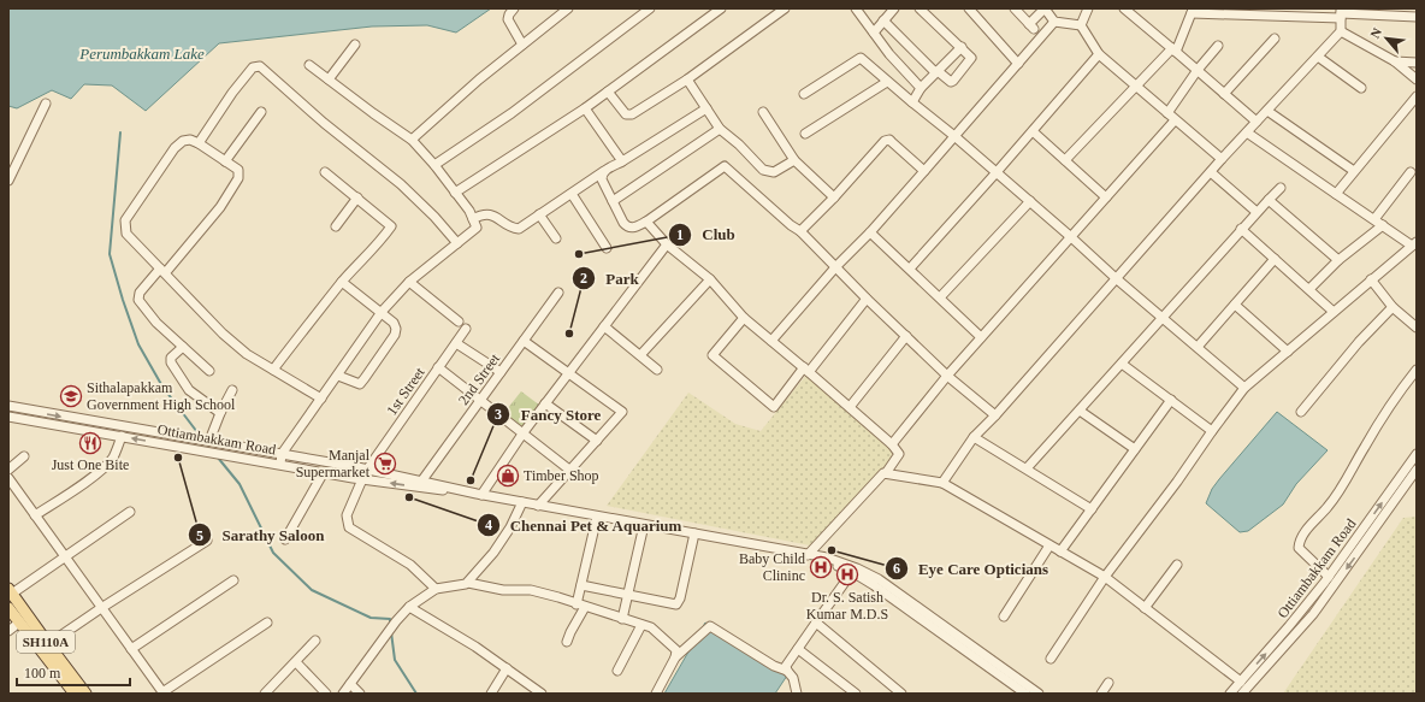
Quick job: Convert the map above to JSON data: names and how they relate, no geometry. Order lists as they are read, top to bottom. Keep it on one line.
{"streets":{"main road":["SH110A"],"street":["2nd Street","1st Street","Ottiambakkam Road"]},"crossings":[["2nd Street","Ottiambakkam Road"],["1st Street","Ottiambakkam Road"]],"water":["Perumbakkam Lake"],"places":{"other":["Club","Park","Sarathy Saloon","Fancy Store","Chennai Pet & Aquarium","Eye Care Opticians"],"school or university":["Sithalapakkam Government High School"],"restaurant":["Just One Bite"],"supermarket":["Manjal Supermarket"],"shop":["Timber Shop"],"hospital":["Baby Child Clininc","Dr. S. Satish Kumar M.D.S"]},"scale_bar":"100 m","north":"top left"}
